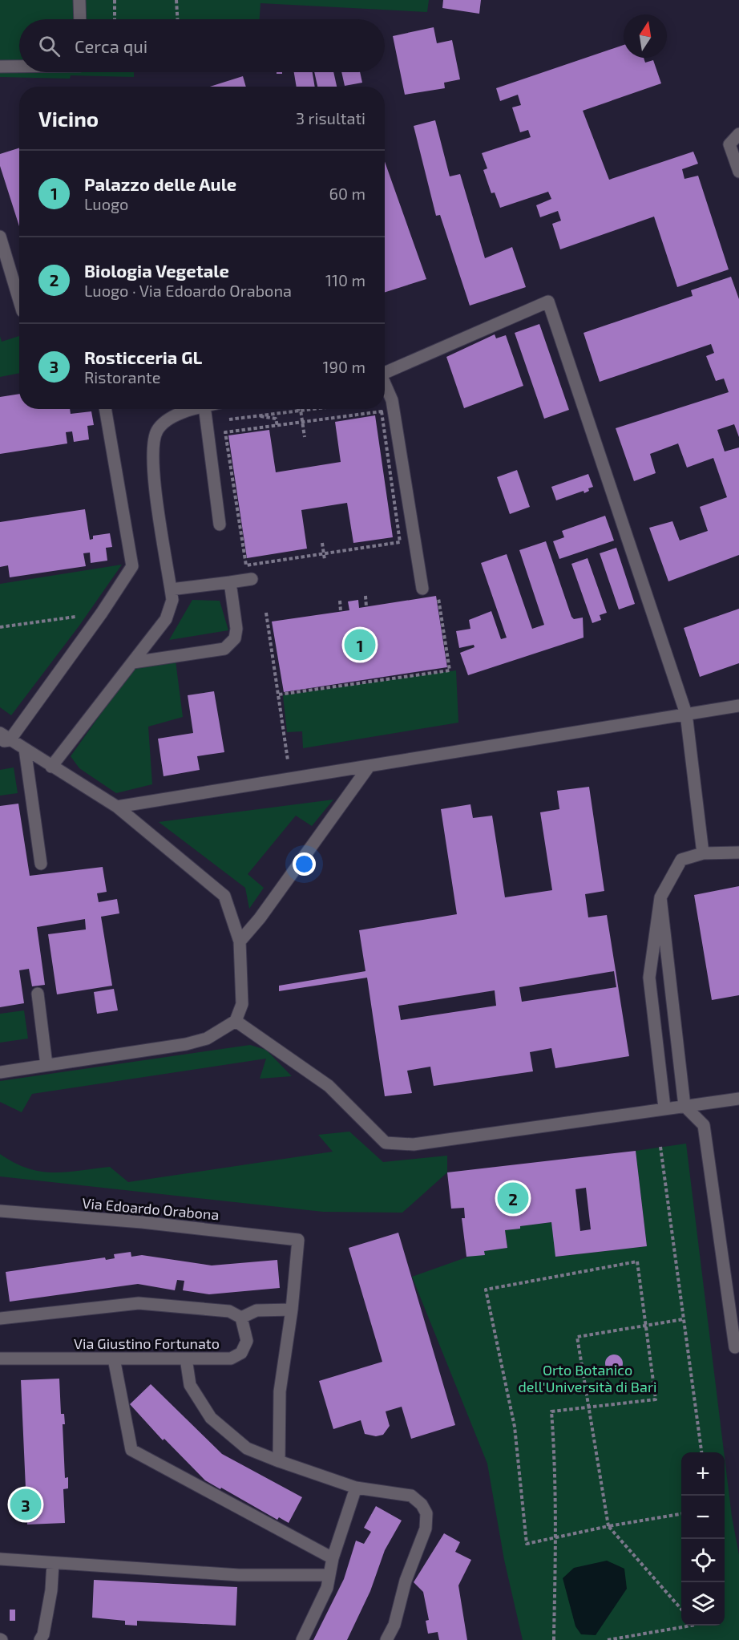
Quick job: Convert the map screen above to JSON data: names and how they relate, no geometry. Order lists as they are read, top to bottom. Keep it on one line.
{"streets":{"street":["Via Edoardo Orabona","Via Giustino Fortunato"]},"parks":["Orto Botanico dell'Università di Bari"],"north":"top","page":{"search":"Cerca qui","heading":["Vicino","3 risultati"],"list":[{"mark":"1","name":"Palazzo delle Aule","note":"Luogo","value":"60 m"},{"mark":"2","name":"Biologia Vegetale","note":"Luogo · Via Edoardo Orabona","value":"110 m"},{"mark":"3","name":"Rosticceria GL","note":"Ristorante","value":"190 m"}],"pins":["1","2","3"],"map_buttons":["+","−"]}}
